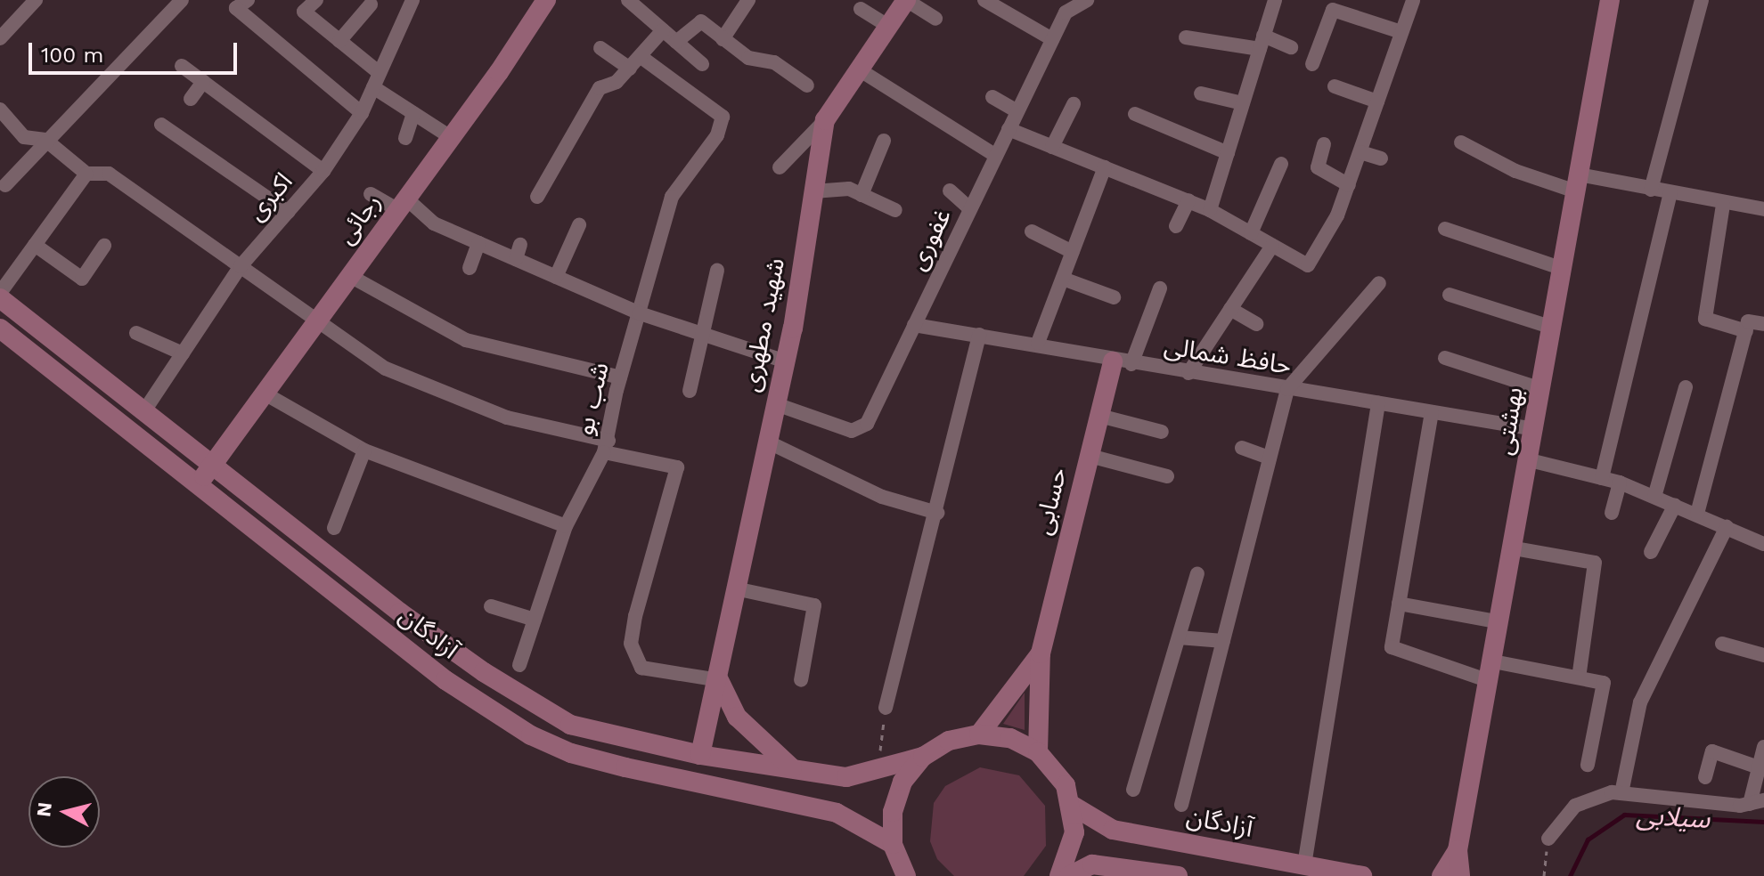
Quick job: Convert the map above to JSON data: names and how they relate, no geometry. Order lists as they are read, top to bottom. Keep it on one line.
{"streets":{"main road":["رجائی","شهید مطهری","بهشتی","حسابی","آزادگان"],"street":["اکبری","غفوری","حافظ شمالی","شب بو"]},"crossings":[["رجائی","آزادگان"],["غفوری","شهید مطهری"],["غفوری","حافظ شمالی"],["شهید مطهری","شب بو"],["حافظ شمالی","بهشتی"],["حافظ شمالی","حسابی"]],"water":["سیلابی"],"scale_bar":"100 m","north":"left"}
